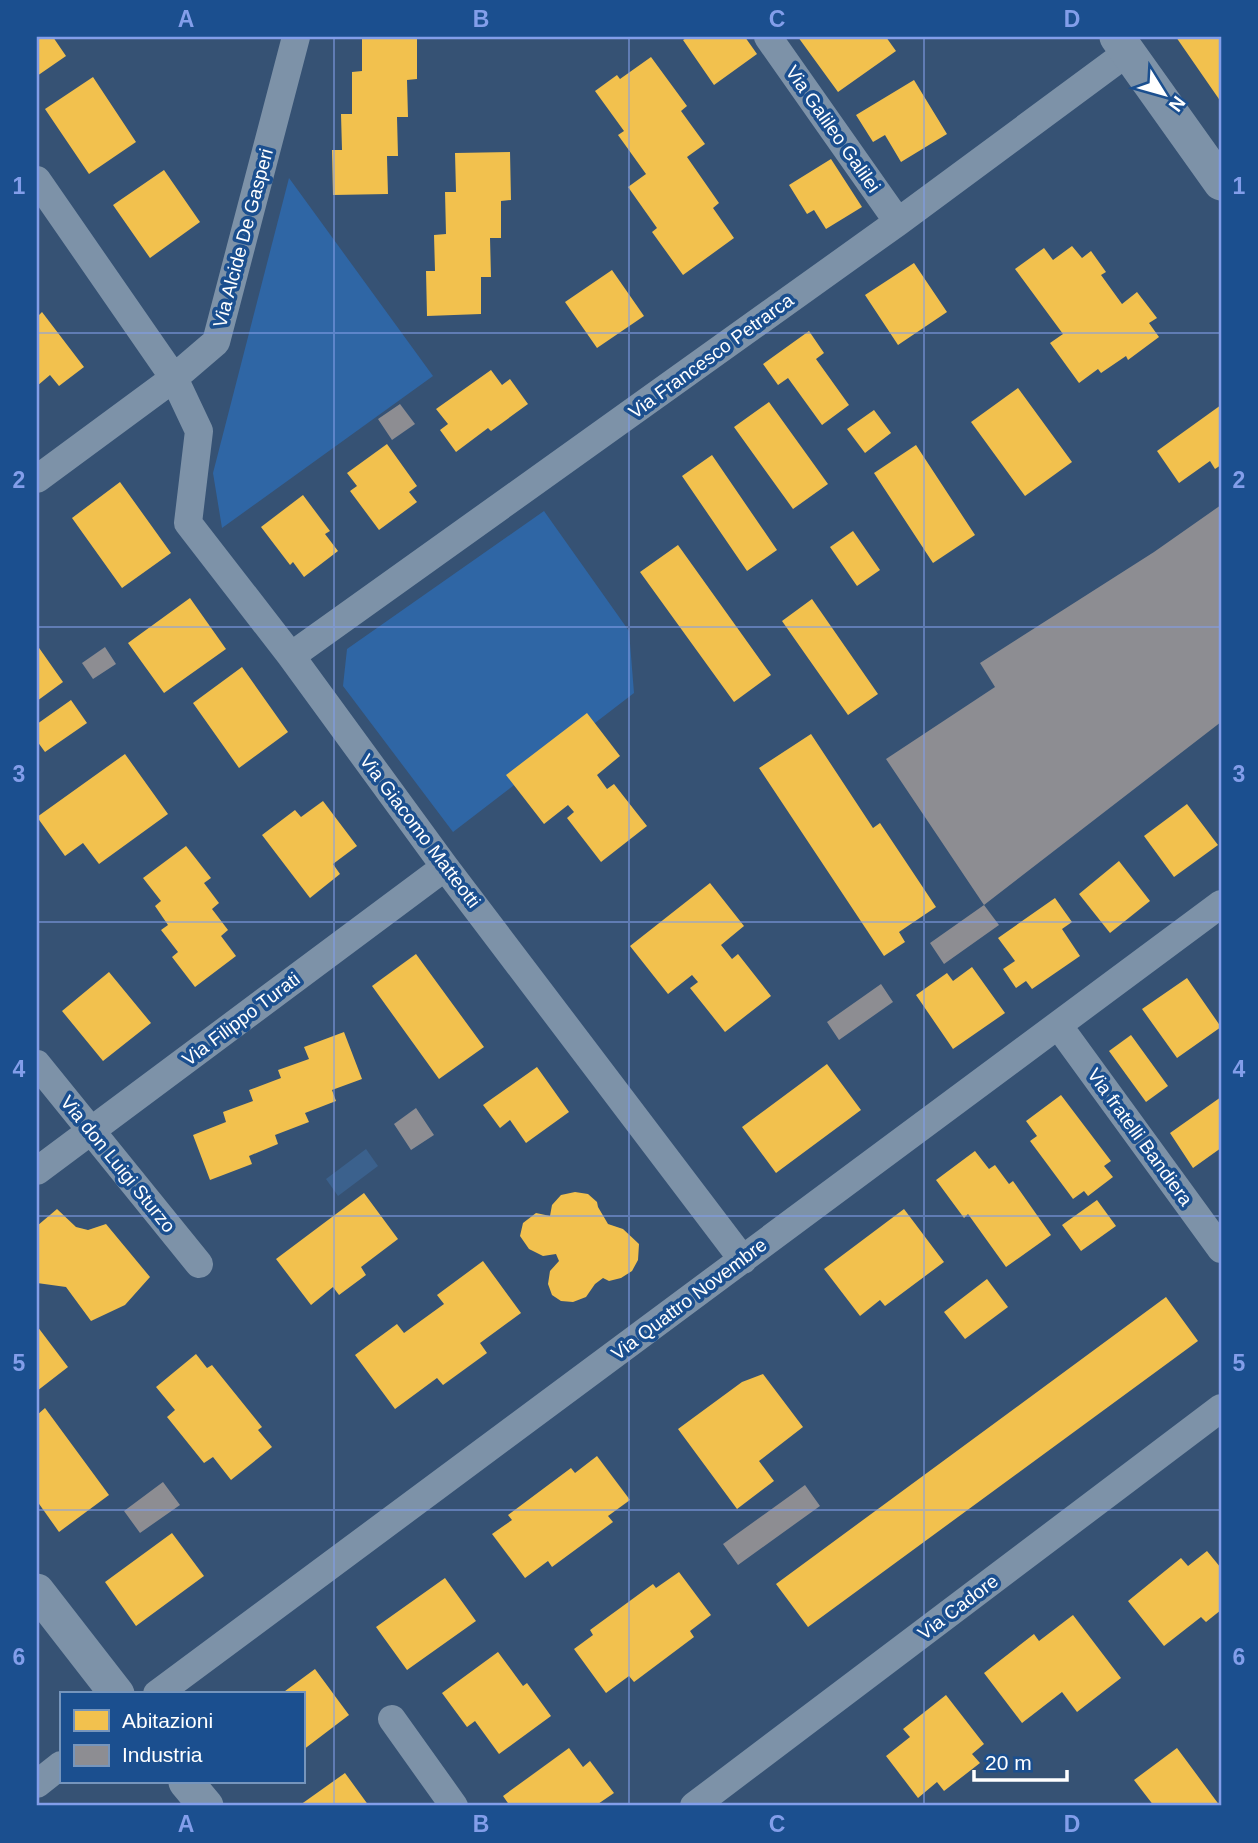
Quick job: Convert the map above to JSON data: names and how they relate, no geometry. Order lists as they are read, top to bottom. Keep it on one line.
{"streets":{"street":["Via Galileo Galilei","Via Alcide De Gasperi","Via Francesco Petrarca","Via Giacomo Matteotti","Via Filippo Turati","Via fratelli Bandiera","Via don Luigi Sturzo","Via Quattro Novembre","Via Cadore"]},"crossings":[["Via Galileo Galilei","Via Francesco Petrarca"],["Via Alcide De Gasperi","Via Giacomo Matteotti"],["Via Francesco Petrarca","Via Giacomo Matteotti"],["Via Giacomo Matteotti","Via Filippo Turati"],["Via Giacomo Matteotti","Via Quattro Novembre"],["Via Filippo Turati","Via don Luigi Sturzo"],["Via fratelli Bandiera","Via Quattro Novembre"]],"legend":["Abitazioni","Industria"],"scale_bar":"20 m","north":"bottom right","grid":{"columns":["A","B","C","D"],"rows":["1","2","3","4","5","6"]}}
